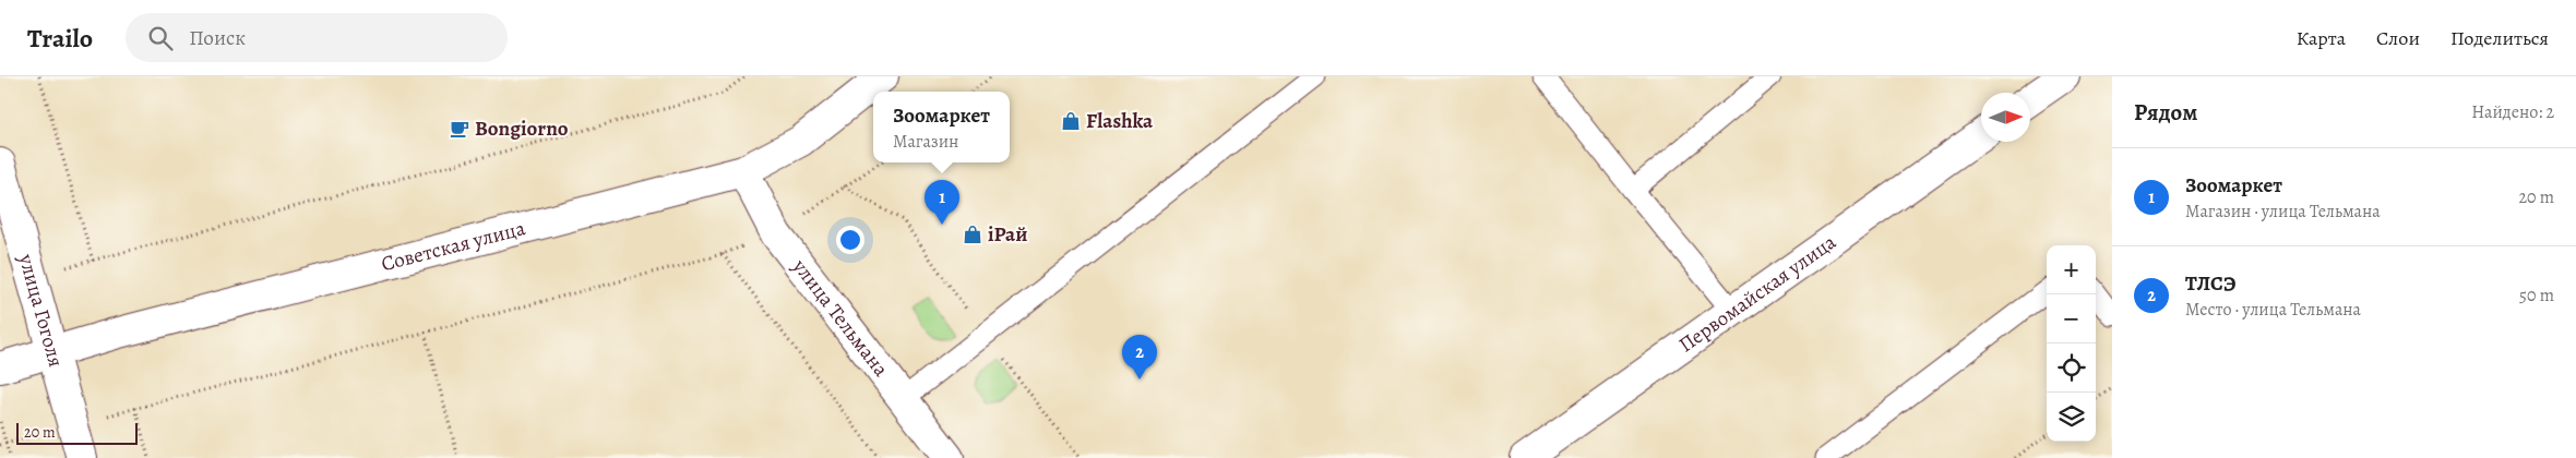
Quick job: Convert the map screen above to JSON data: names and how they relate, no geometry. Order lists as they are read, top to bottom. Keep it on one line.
{"streets":{"street":["Советская улица","Первомайская улица","улица Гоголя","улица Тельмана"]},"crossings":[["Советская улица","улица Гоголя"],["Советская улица","улица Тельмана"]],"places":{"shop":["Flashka","iРай"],"cafe":["Bongiorno"]},"scale_bar":"20 m","north":"right","page":{"header":"Trailo","search":"Поиск","nav":["Карта","Слои","Поделиться"],"heading":["Рядом","Найдено: 2"],"popup":["Зоомаркет","Магазин"],"list":[{"mark":"1","name":"Зоомаркет","note":"Магазин · улица Тельмана","value":"20 m"},{"mark":"2","name":"ТЛСЭ","note":"Место · улица Тельмана","value":"50 m"}],"pins":["1","2"],"map_buttons":["+","−"],"scale":"20 m"}}
